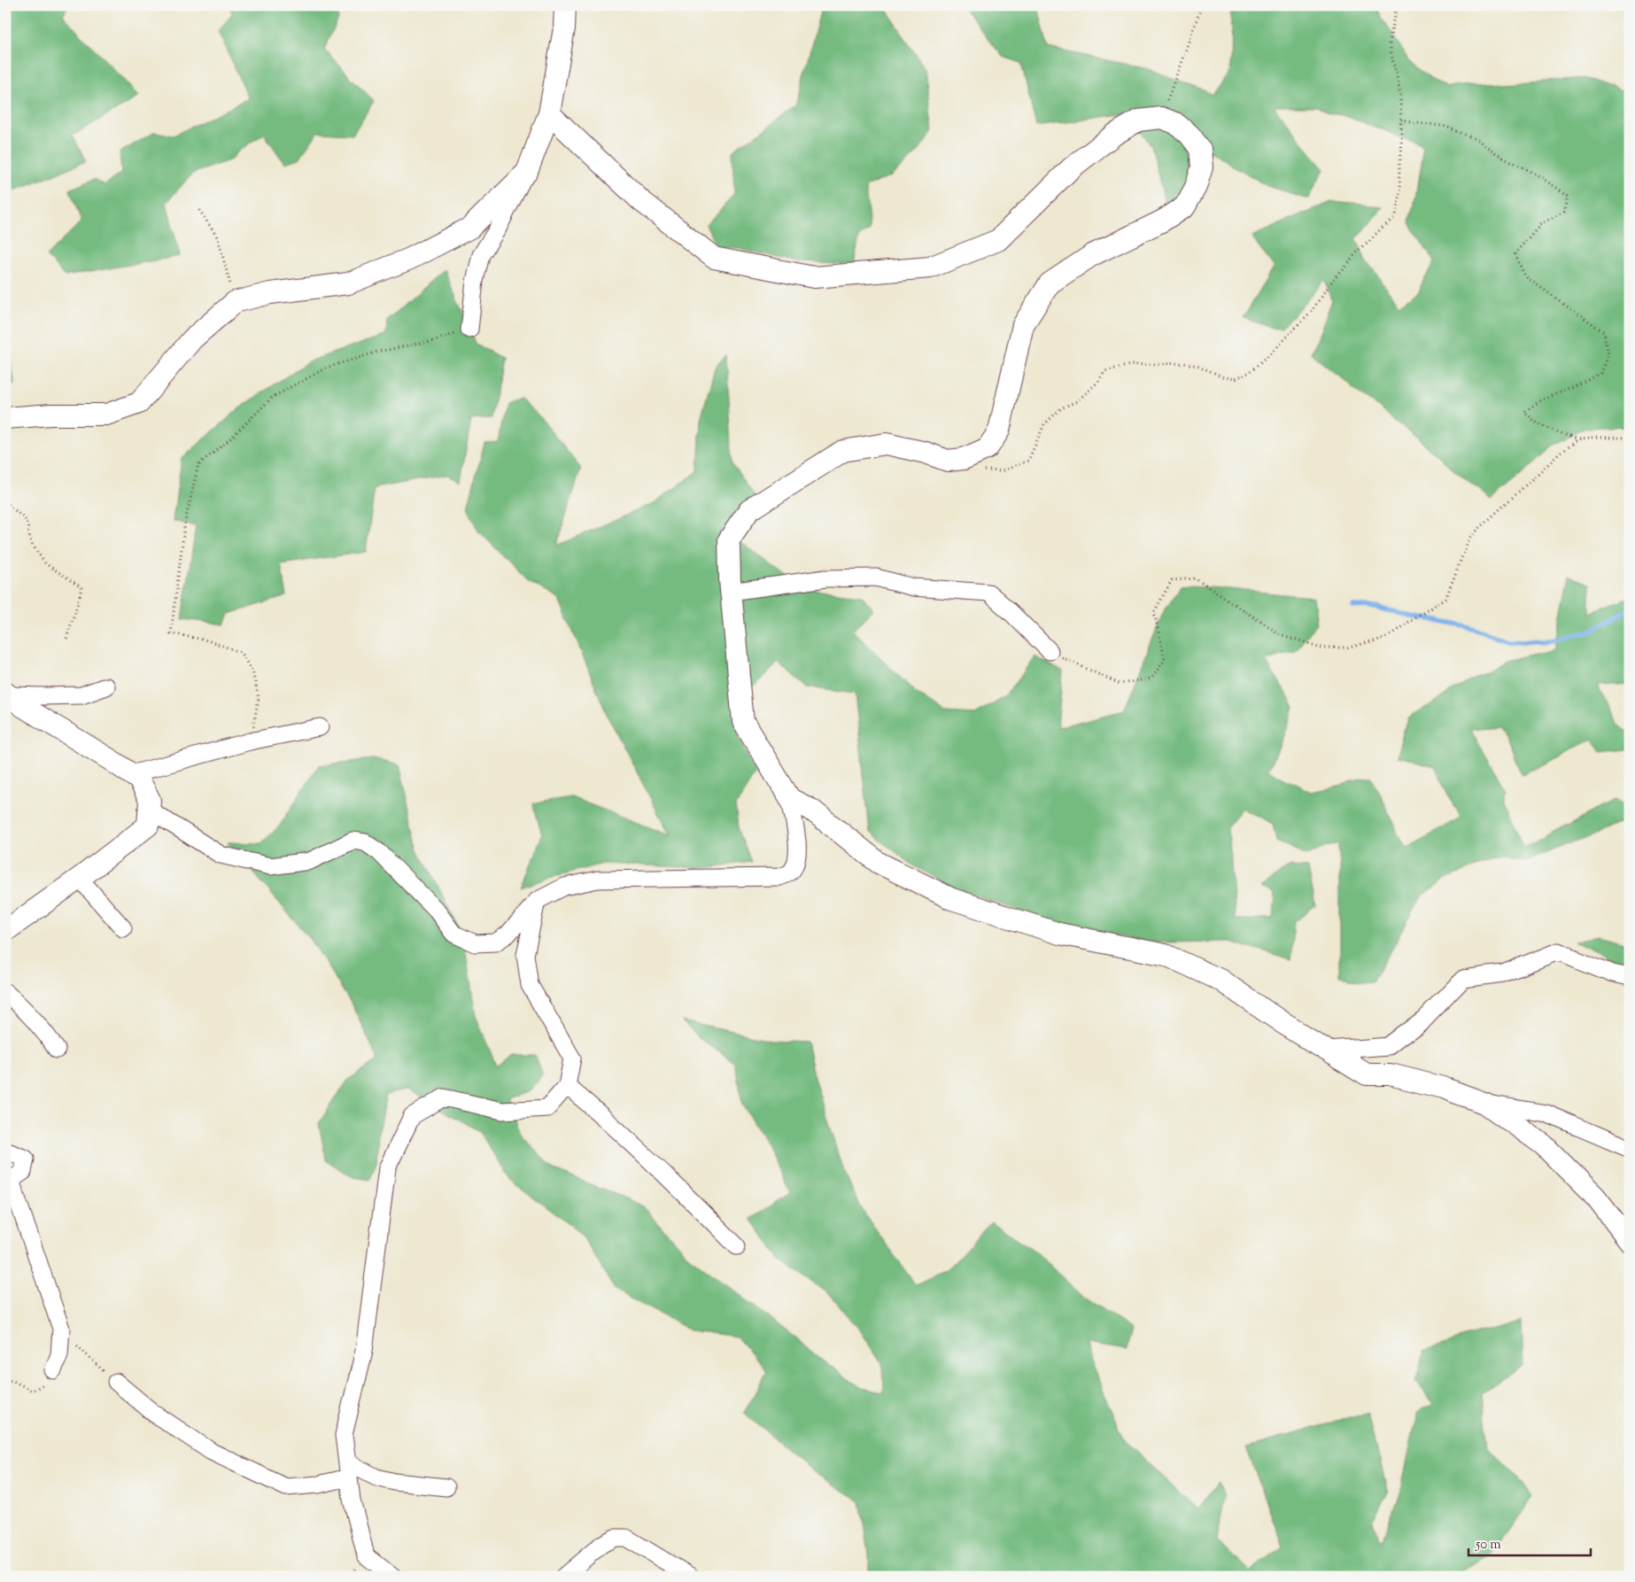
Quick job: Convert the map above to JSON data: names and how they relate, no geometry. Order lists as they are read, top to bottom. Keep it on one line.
{"scale_bar":"50 m"}
